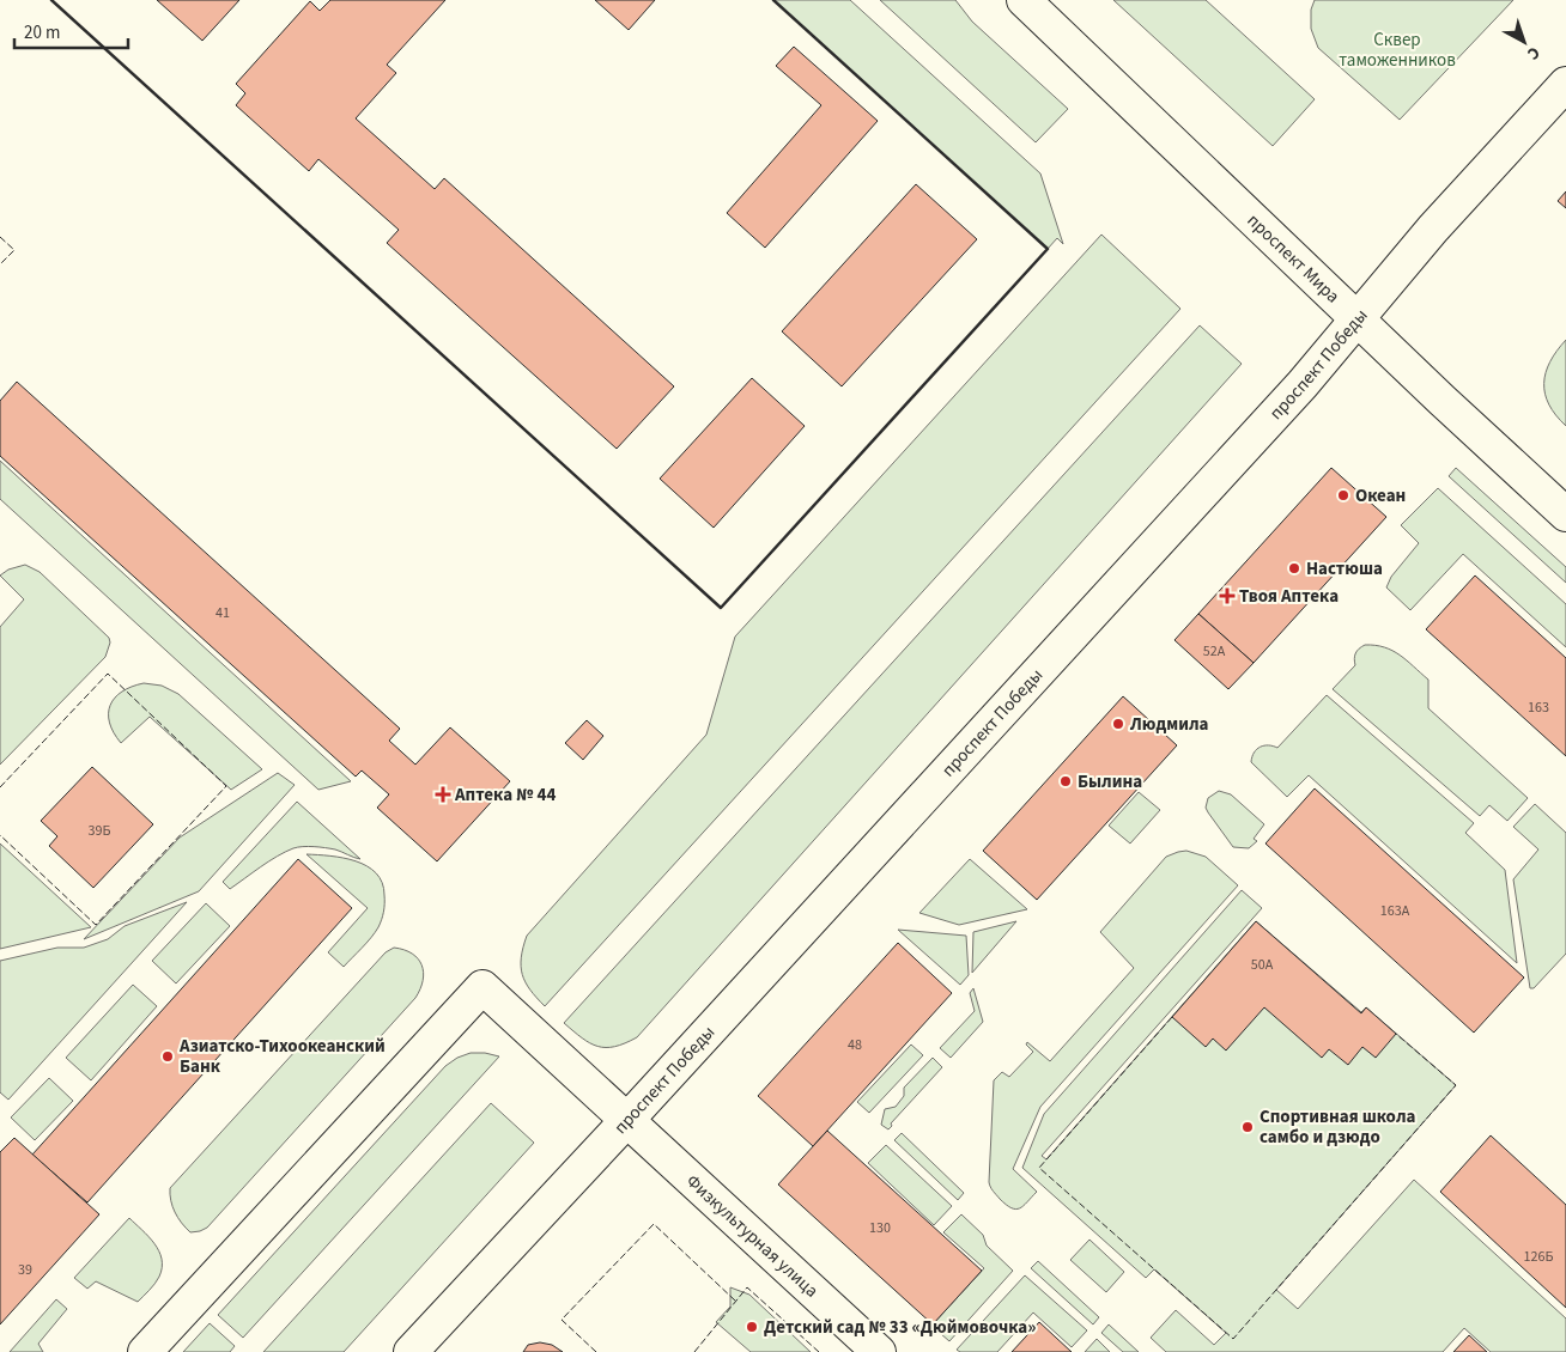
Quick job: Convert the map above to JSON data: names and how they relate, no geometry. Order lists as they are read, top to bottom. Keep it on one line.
{"streets":{"main road":["проспект Мира","проспект Победы","Физкультурная улица"]},"crossings":[["проспект Мира","проспект Победы"],["проспект Победы","Физкультурная улица"]],"parks":["Сквер таможенников"],"places":{"other":["Океан","Настюша","Людмила","Былина","Азиатско-Тихоокеанский Банк","Спортивная школа самбо и дзюдо","Детский сад № 33 «Дюймовочка»"],"health":["Твоя Аптека","Аптека № 44"]},"house_numbers":["41","52А","163","39Б","163А","50А","48","130","126Б","39"],"scale_bar":"20 m","north":"bottom right"}
